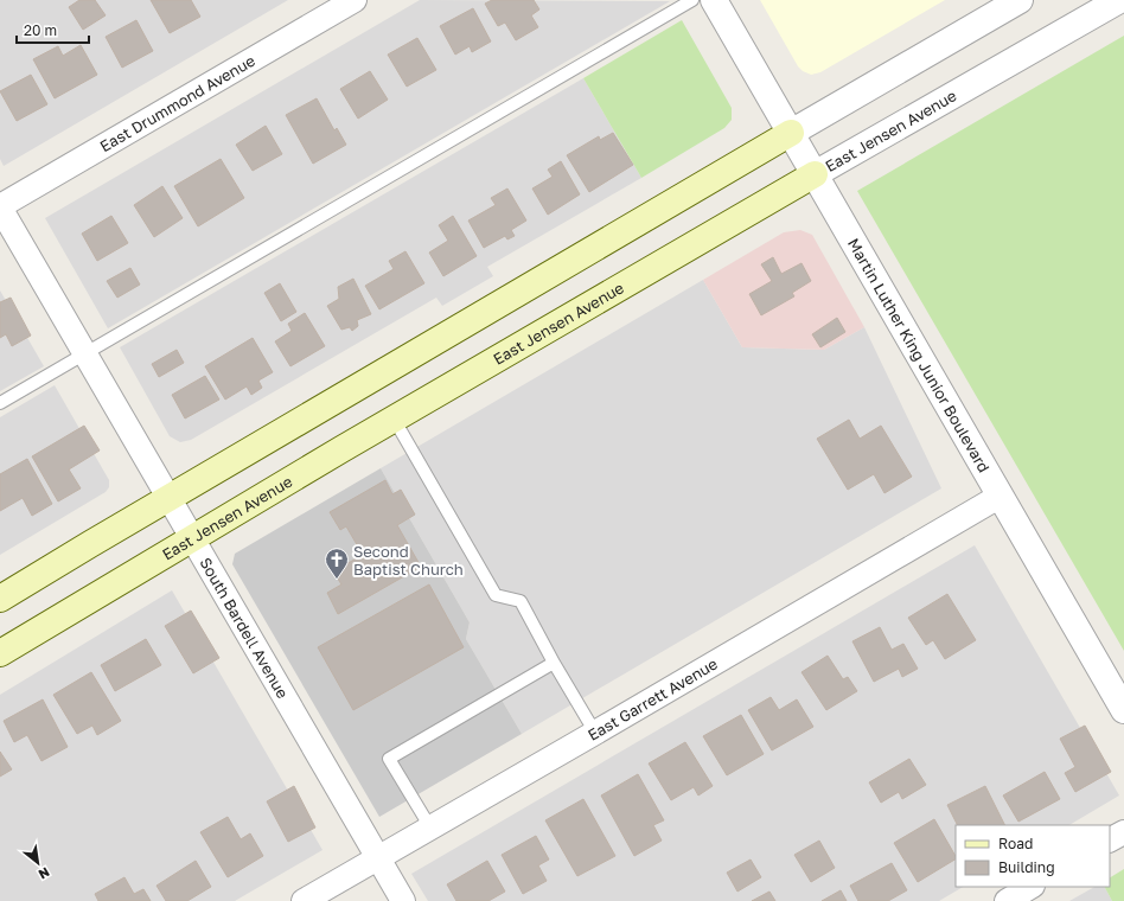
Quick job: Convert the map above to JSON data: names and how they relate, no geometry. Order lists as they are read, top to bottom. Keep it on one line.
{"streets":{"main road":["East Jensen Avenue"],"street":["East Drummond Avenue","Martin Luther King Junior Boulevard","South Bardell Avenue","East Garrett Avenue"]},"crossings":[["East Drummond Avenue","South Bardell Avenue"],["East Jensen Avenue","Martin Luther King Junior Boulevard"],["East Jensen Avenue","South Bardell Avenue"],["Martin Luther King Junior Boulevard","East Garrett Avenue"],["South Bardell Avenue","East Garrett Avenue"]],"places":{"church":["Second Baptist Church"]},"legend":["Road","Building"],"scale_bar":"20 m","north":"bottom right"}
